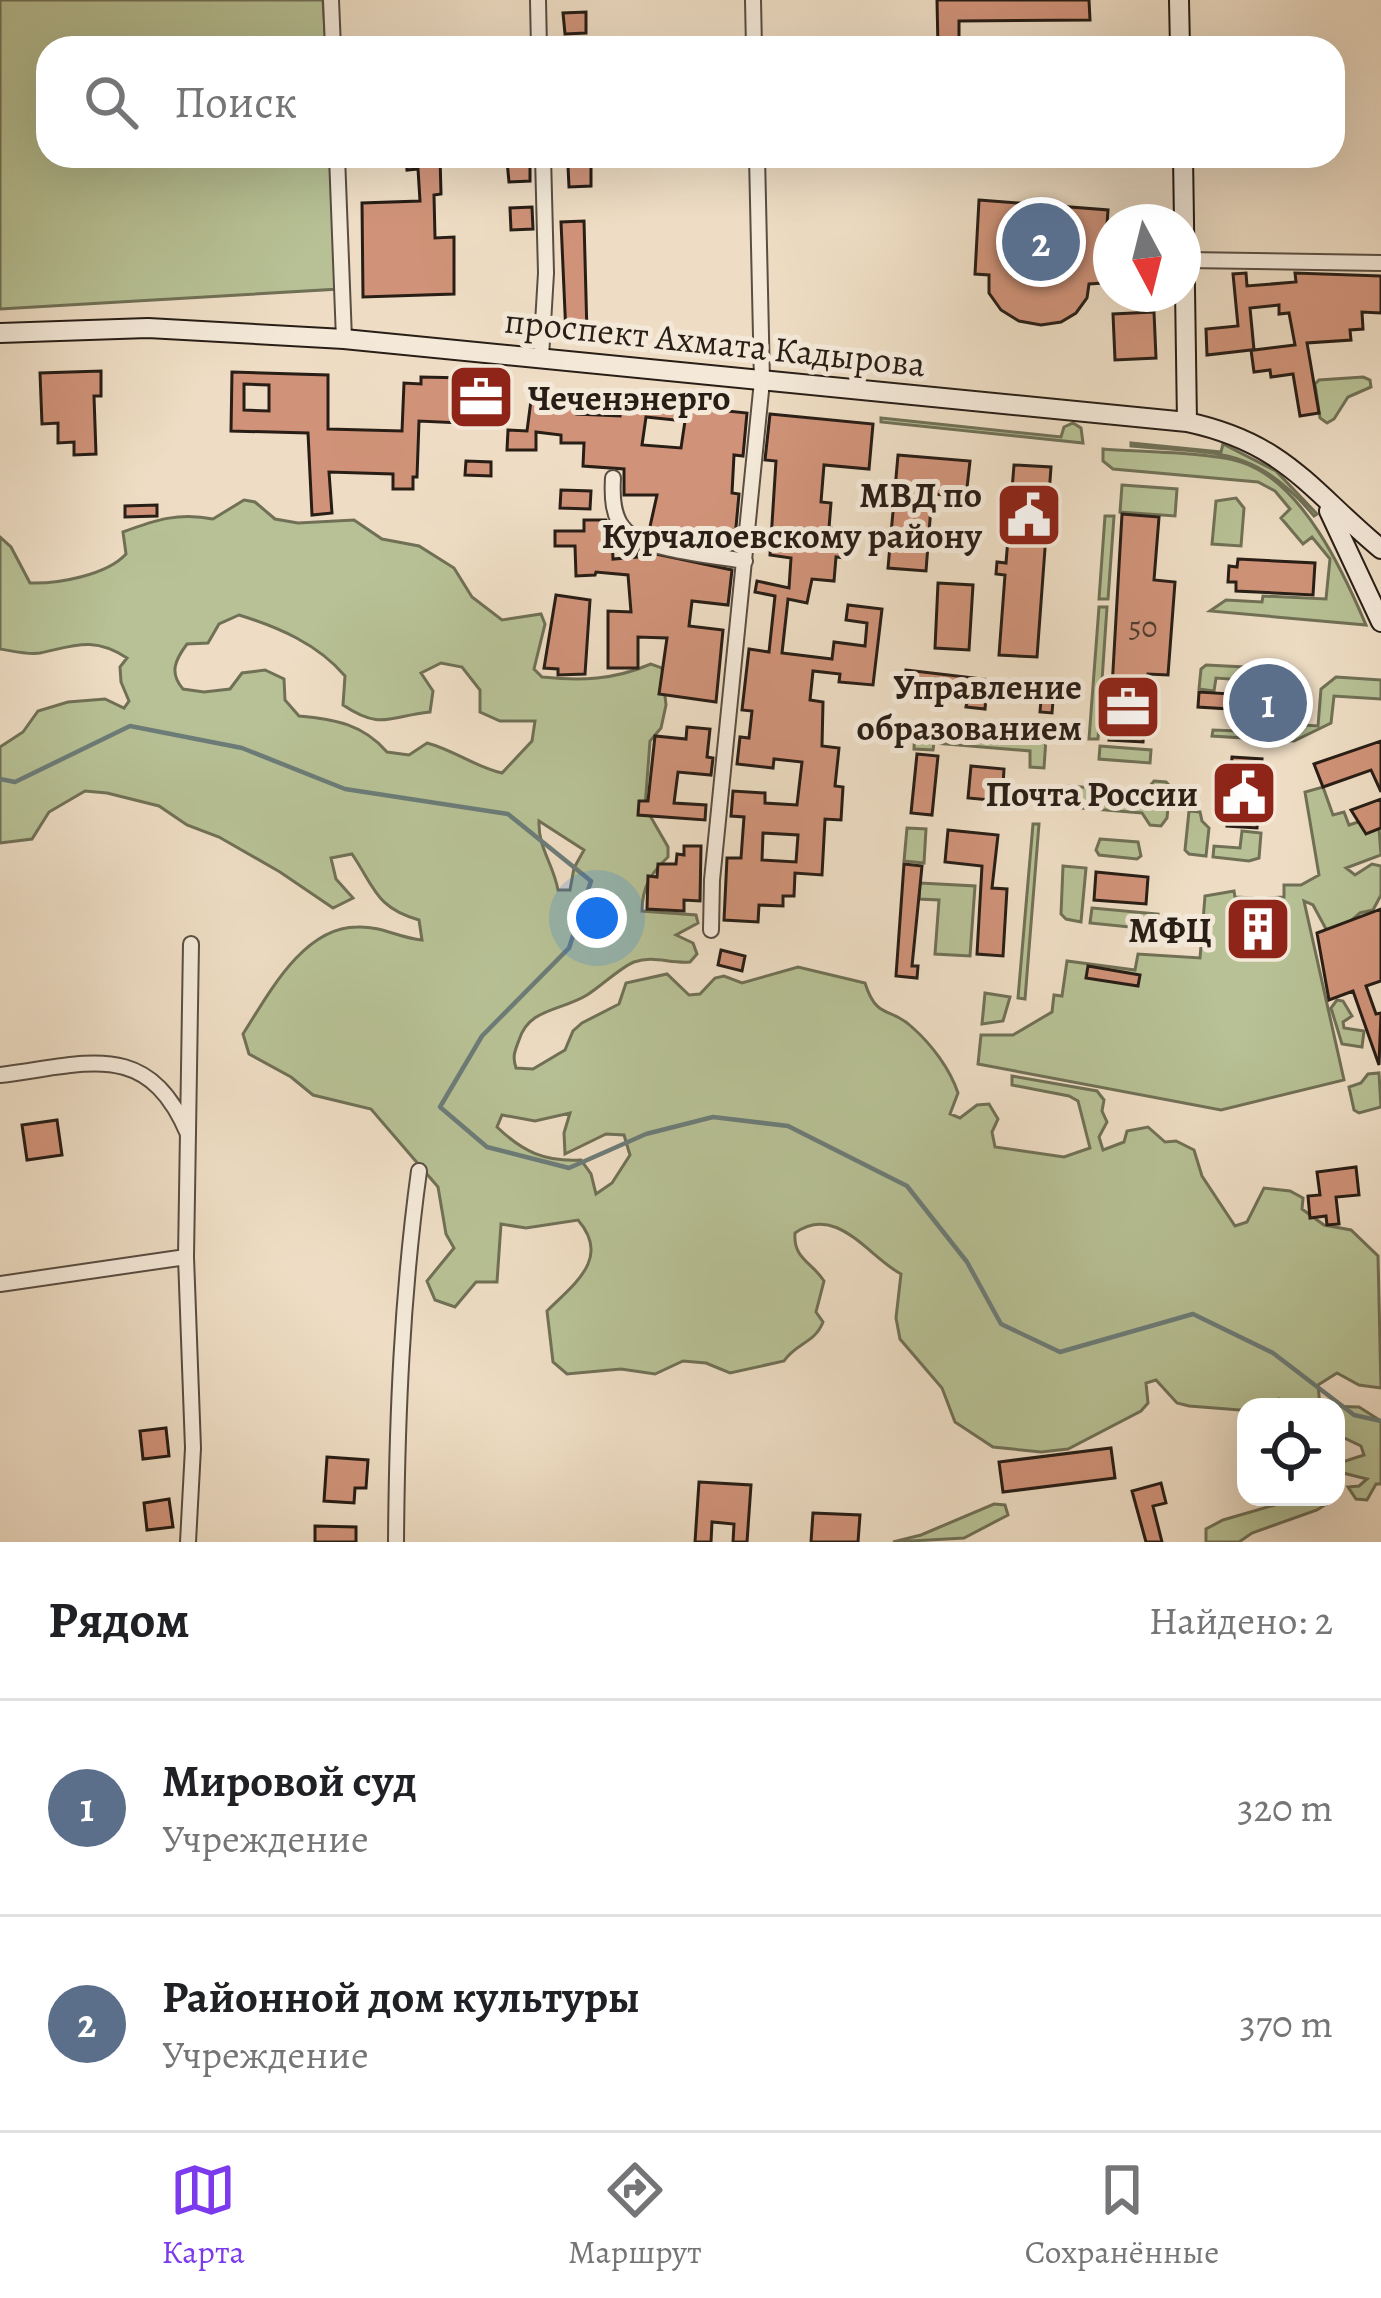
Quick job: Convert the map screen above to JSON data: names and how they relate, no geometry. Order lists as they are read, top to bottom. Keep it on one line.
{"streets":{"main road":["проспект Ахмата Кадырова"]},"places":{"office":["Чеченэнерго","Управление образованием"],"public building":["МВД по Курчалоевскому району","Почта России"],"building":["МФЦ"]},"house_numbers":["50"],"north":"bottom","page":{"search":"Поиск","pins":["2","1"],"heading":["Рядом","Найдено: 2"],"list":[{"mark":"1","name":"Мировой суд","note":"Учреждение","value":"320 m"},{"mark":"2","name":"Районной дом культуры","note":"Учреждение","value":"370 m"}],"nav":["Карта","Маршрут","Сохранённые"]}}
